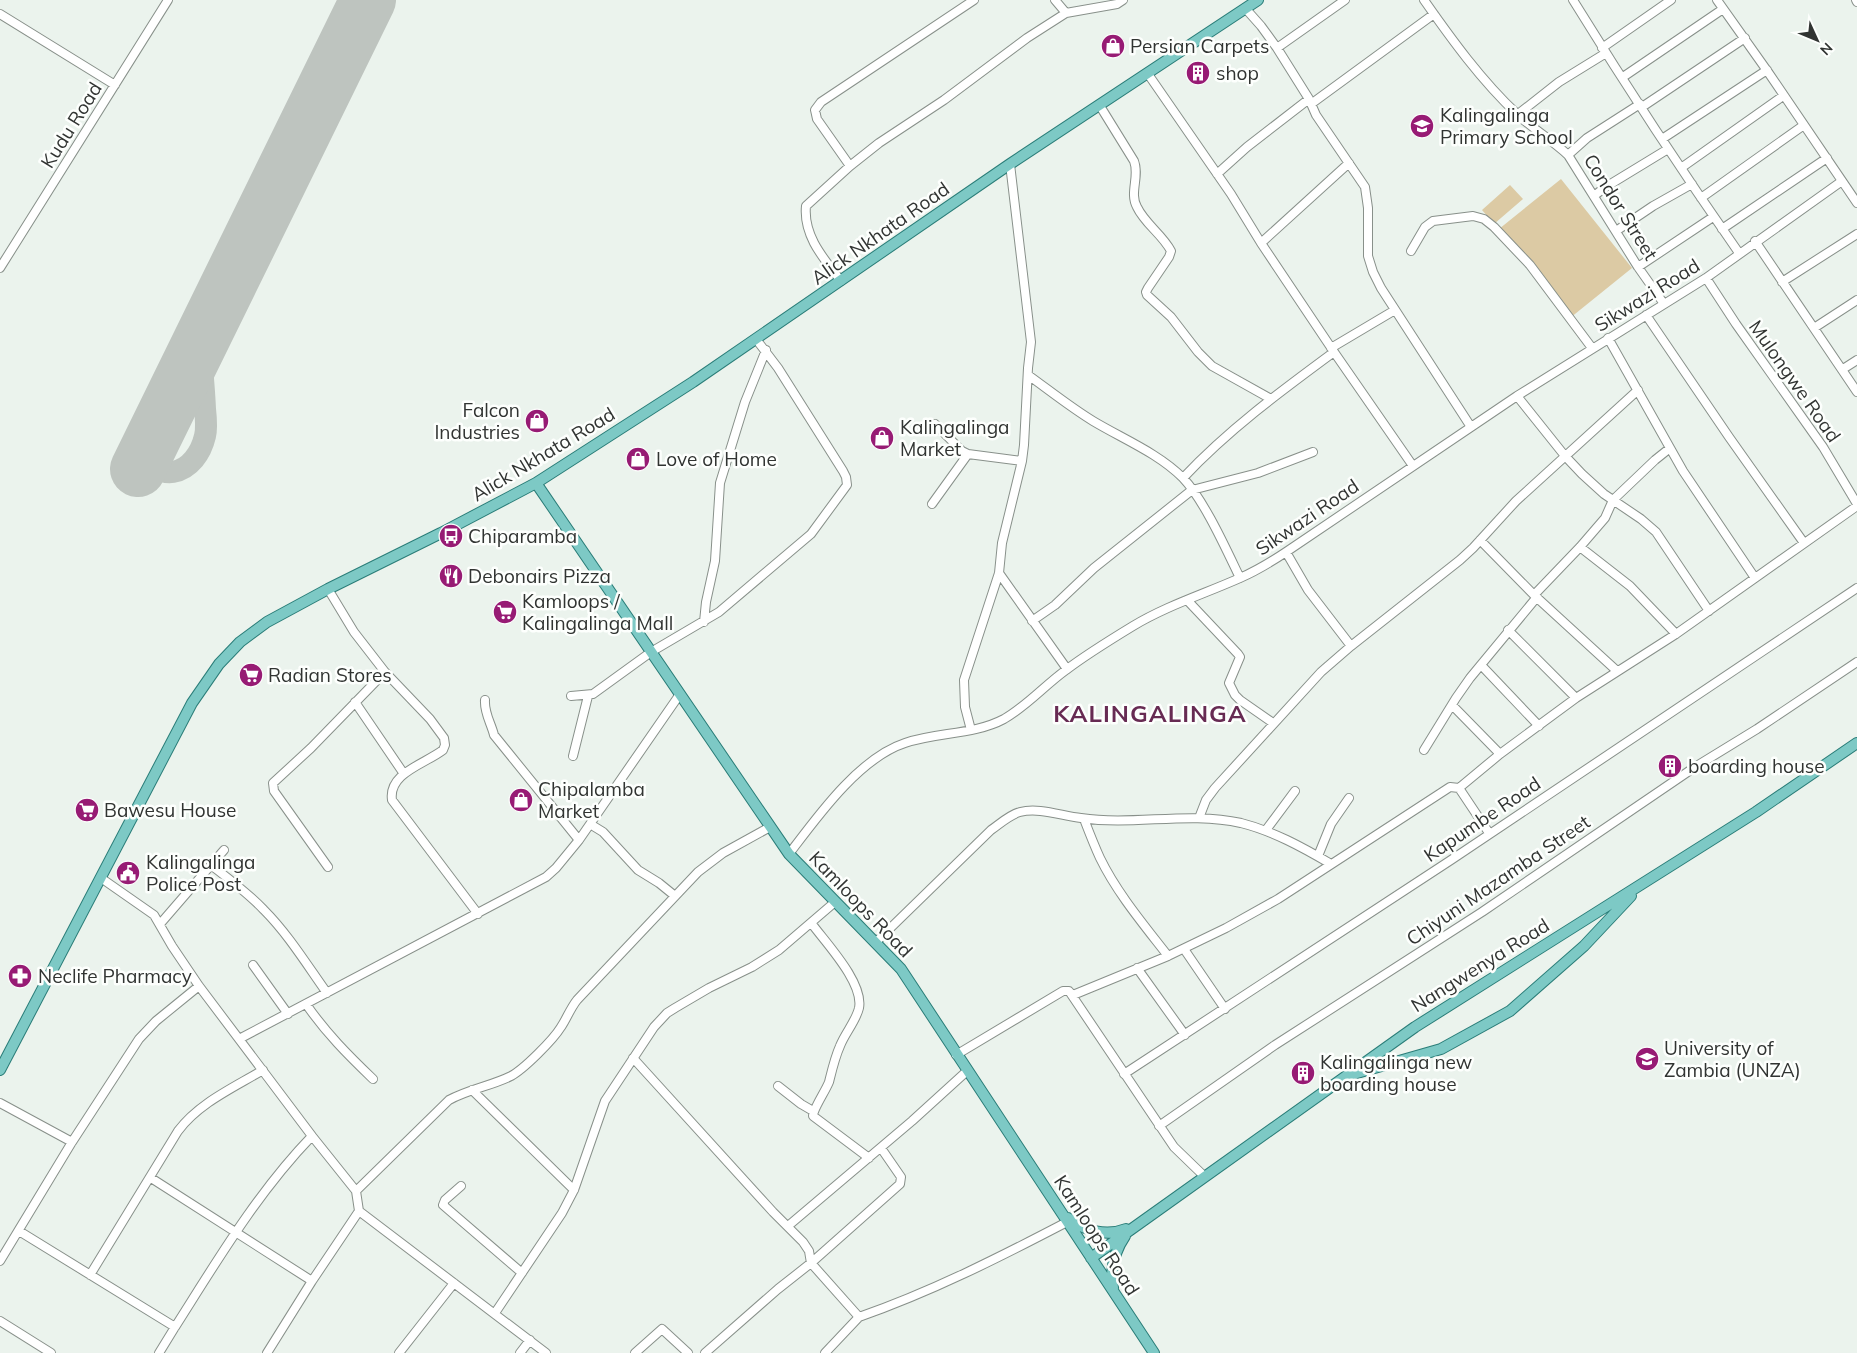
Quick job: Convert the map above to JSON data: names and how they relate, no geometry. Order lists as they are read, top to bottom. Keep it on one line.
{"streets":{"main road":["Alick Nkhata Road","Kamloops Road","Nangwenya Road"],"street":["Kudu Road","Condor Street","Sikwazi Road","Mulongwe Road","Kapumbe Road","Chiyuni Mazamba Street"]},"crossings":[["Condor Street","Sikwazi Road"],["Alick Nkhata Road","Kamloops Road"],["Sikwazi Road","Mulongwe Road"],["Sikwazi Road","Kamloops Road"],["Kamloops Road","Nangwenya Road"]],"districts":["KALINGALINGA"],"places":{"shop":["Persian Carpets","Falcon Industries","Kalingalinga Market","Love of Home","Chipalamba Market"],"building":["shop","boarding house","Kalingalinga new boarding house"],"school or university":["Kalingalinga Primary School","University of Zambia (UNZA)"],"bus stop":["Chiparamba"],"restaurant":["Debonairs Pizza"],"supermarket":["Kamloops / Kalingalinga Mall","Radian Stores","Bawesu House"],"public building":["Kalingalinga Police Post"],"pharmacy":["Neclife Pharmacy"]},"north":"bottom right"}
